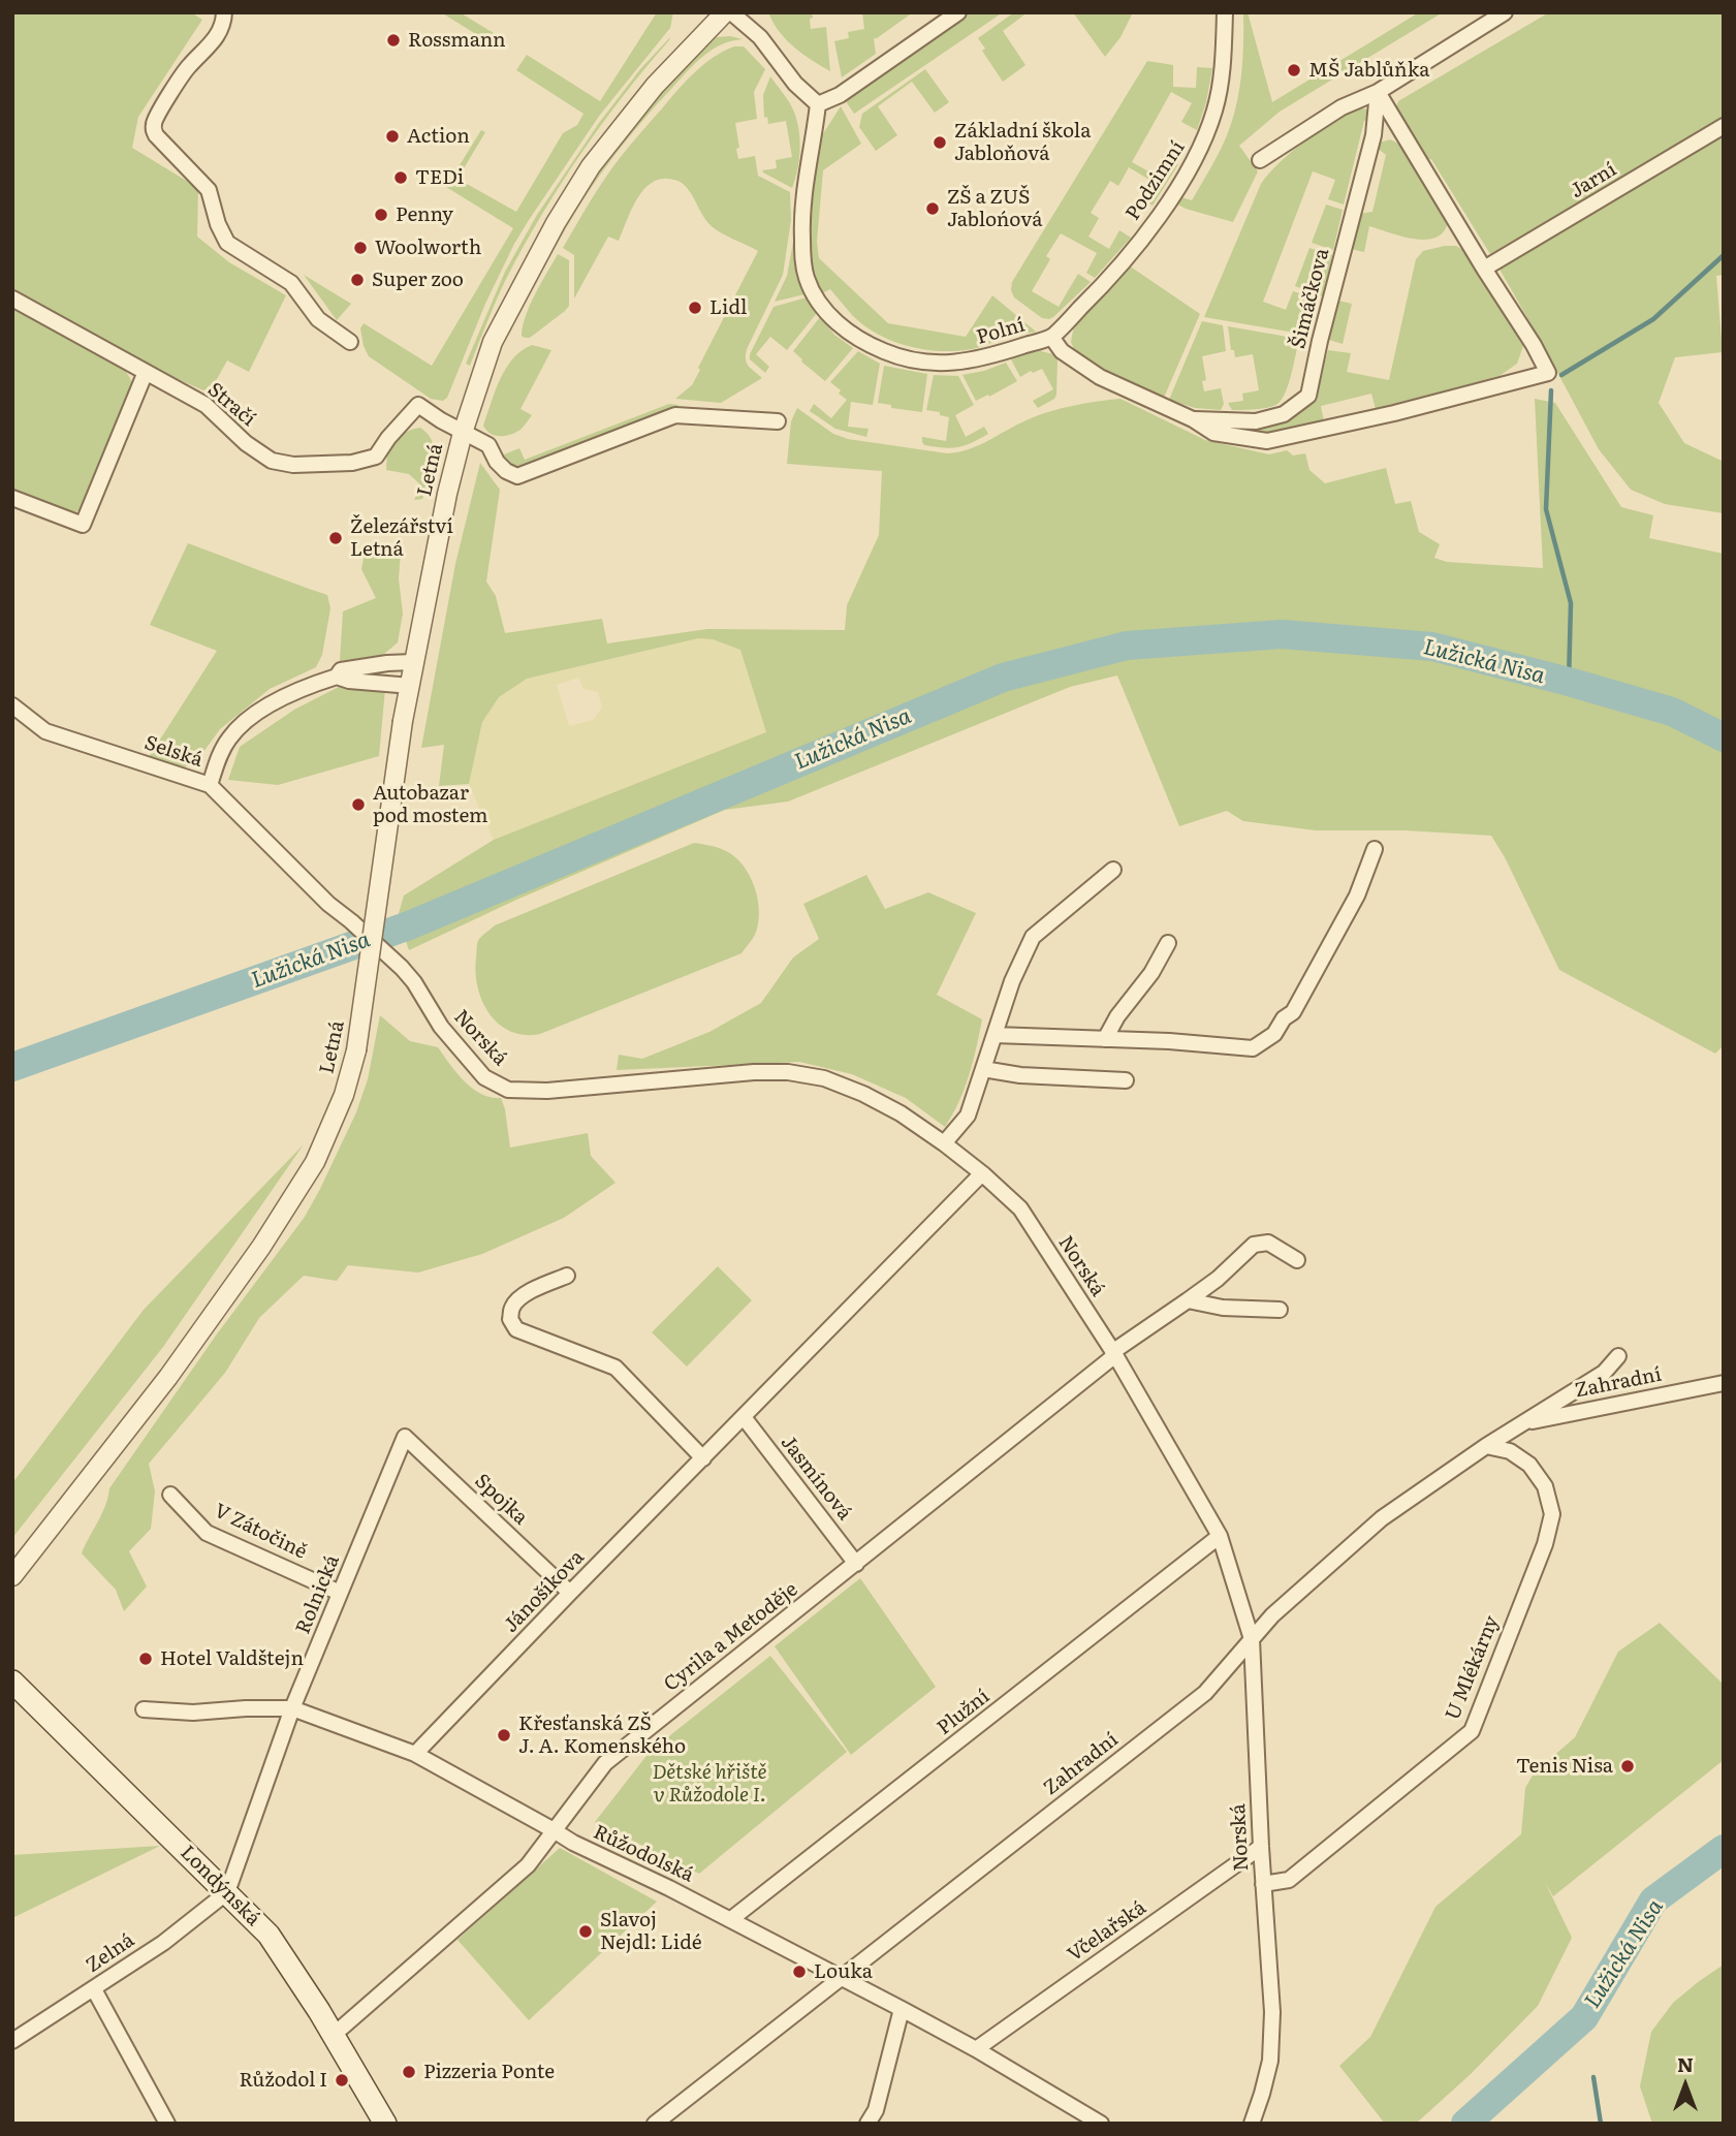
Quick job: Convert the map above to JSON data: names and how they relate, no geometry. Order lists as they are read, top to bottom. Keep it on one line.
{"streets":{"main road":["Londýnská"],"street":["Podzimní","Jarní","Šimáčkova","Polní","Stračí","Letná","Selská","Norská","Zahradní","Jasmínová","Spojka","V Zátočině","Jánošíkova","Rolnická","Cyrila a Metoděje","U Mlékárny","Plužní","Růžodolská","Včelařská","Zelná"]},"crossings":[["Podzimní","Polní"],["Jarní","Polní"],["Šimáčkova","Polní"],["Stračí","Letná"],["Selská","Norská"],["Norská","Zahradní"],["Norská","Jánošíkova"],["Norská","Cyrila a Metoděje"],["Norská","U Mlékárny"],["Norská","Plužní"],["Norská","Včelařská"],["Zahradní","U Mlékárny"],["Zahradní","Růžodolská"],["Jasmínová","Jánošíkova"],["Jasmínová","Cyrila a Metoděje"],["Spojka","Jánošíkova"],["Spojka","Rolnická"],["V Zátočině","Rolnická"],["Jánošíkova","Růžodolská"],["Rolnická","Růžodolská"],["Rolnická","Londýnská"],["Rolnická","Zelná"],["Cyrila a Metoděje","Růžodolská"],["Cyrila a Metoděje","Londýnská"],["Plužní","Růžodolská"],["Růžodolská","Včelařská"],["Londýnská","Zelná"]],"water":["Lužická Nisa"],"parks":["Dětské hřiště v Růžodole I."],"places":["Rossmann","MŠ Jablůňka","Action","Základní škola Jabloňová","TEDi","ZŠ a ZUŠ Jablońová","Penny","Woolworth","Super zoo","Lidl","Železářství Letná","Autobazar pod mostem","Hotel Valdštejn","Křesťanská ZŠ J. A. Komenského","Tenis Nisa","Slavoj Nejdl: Lidé","Louka","Pizzeria Ponte","Růžodol I"],"north":"top"}
